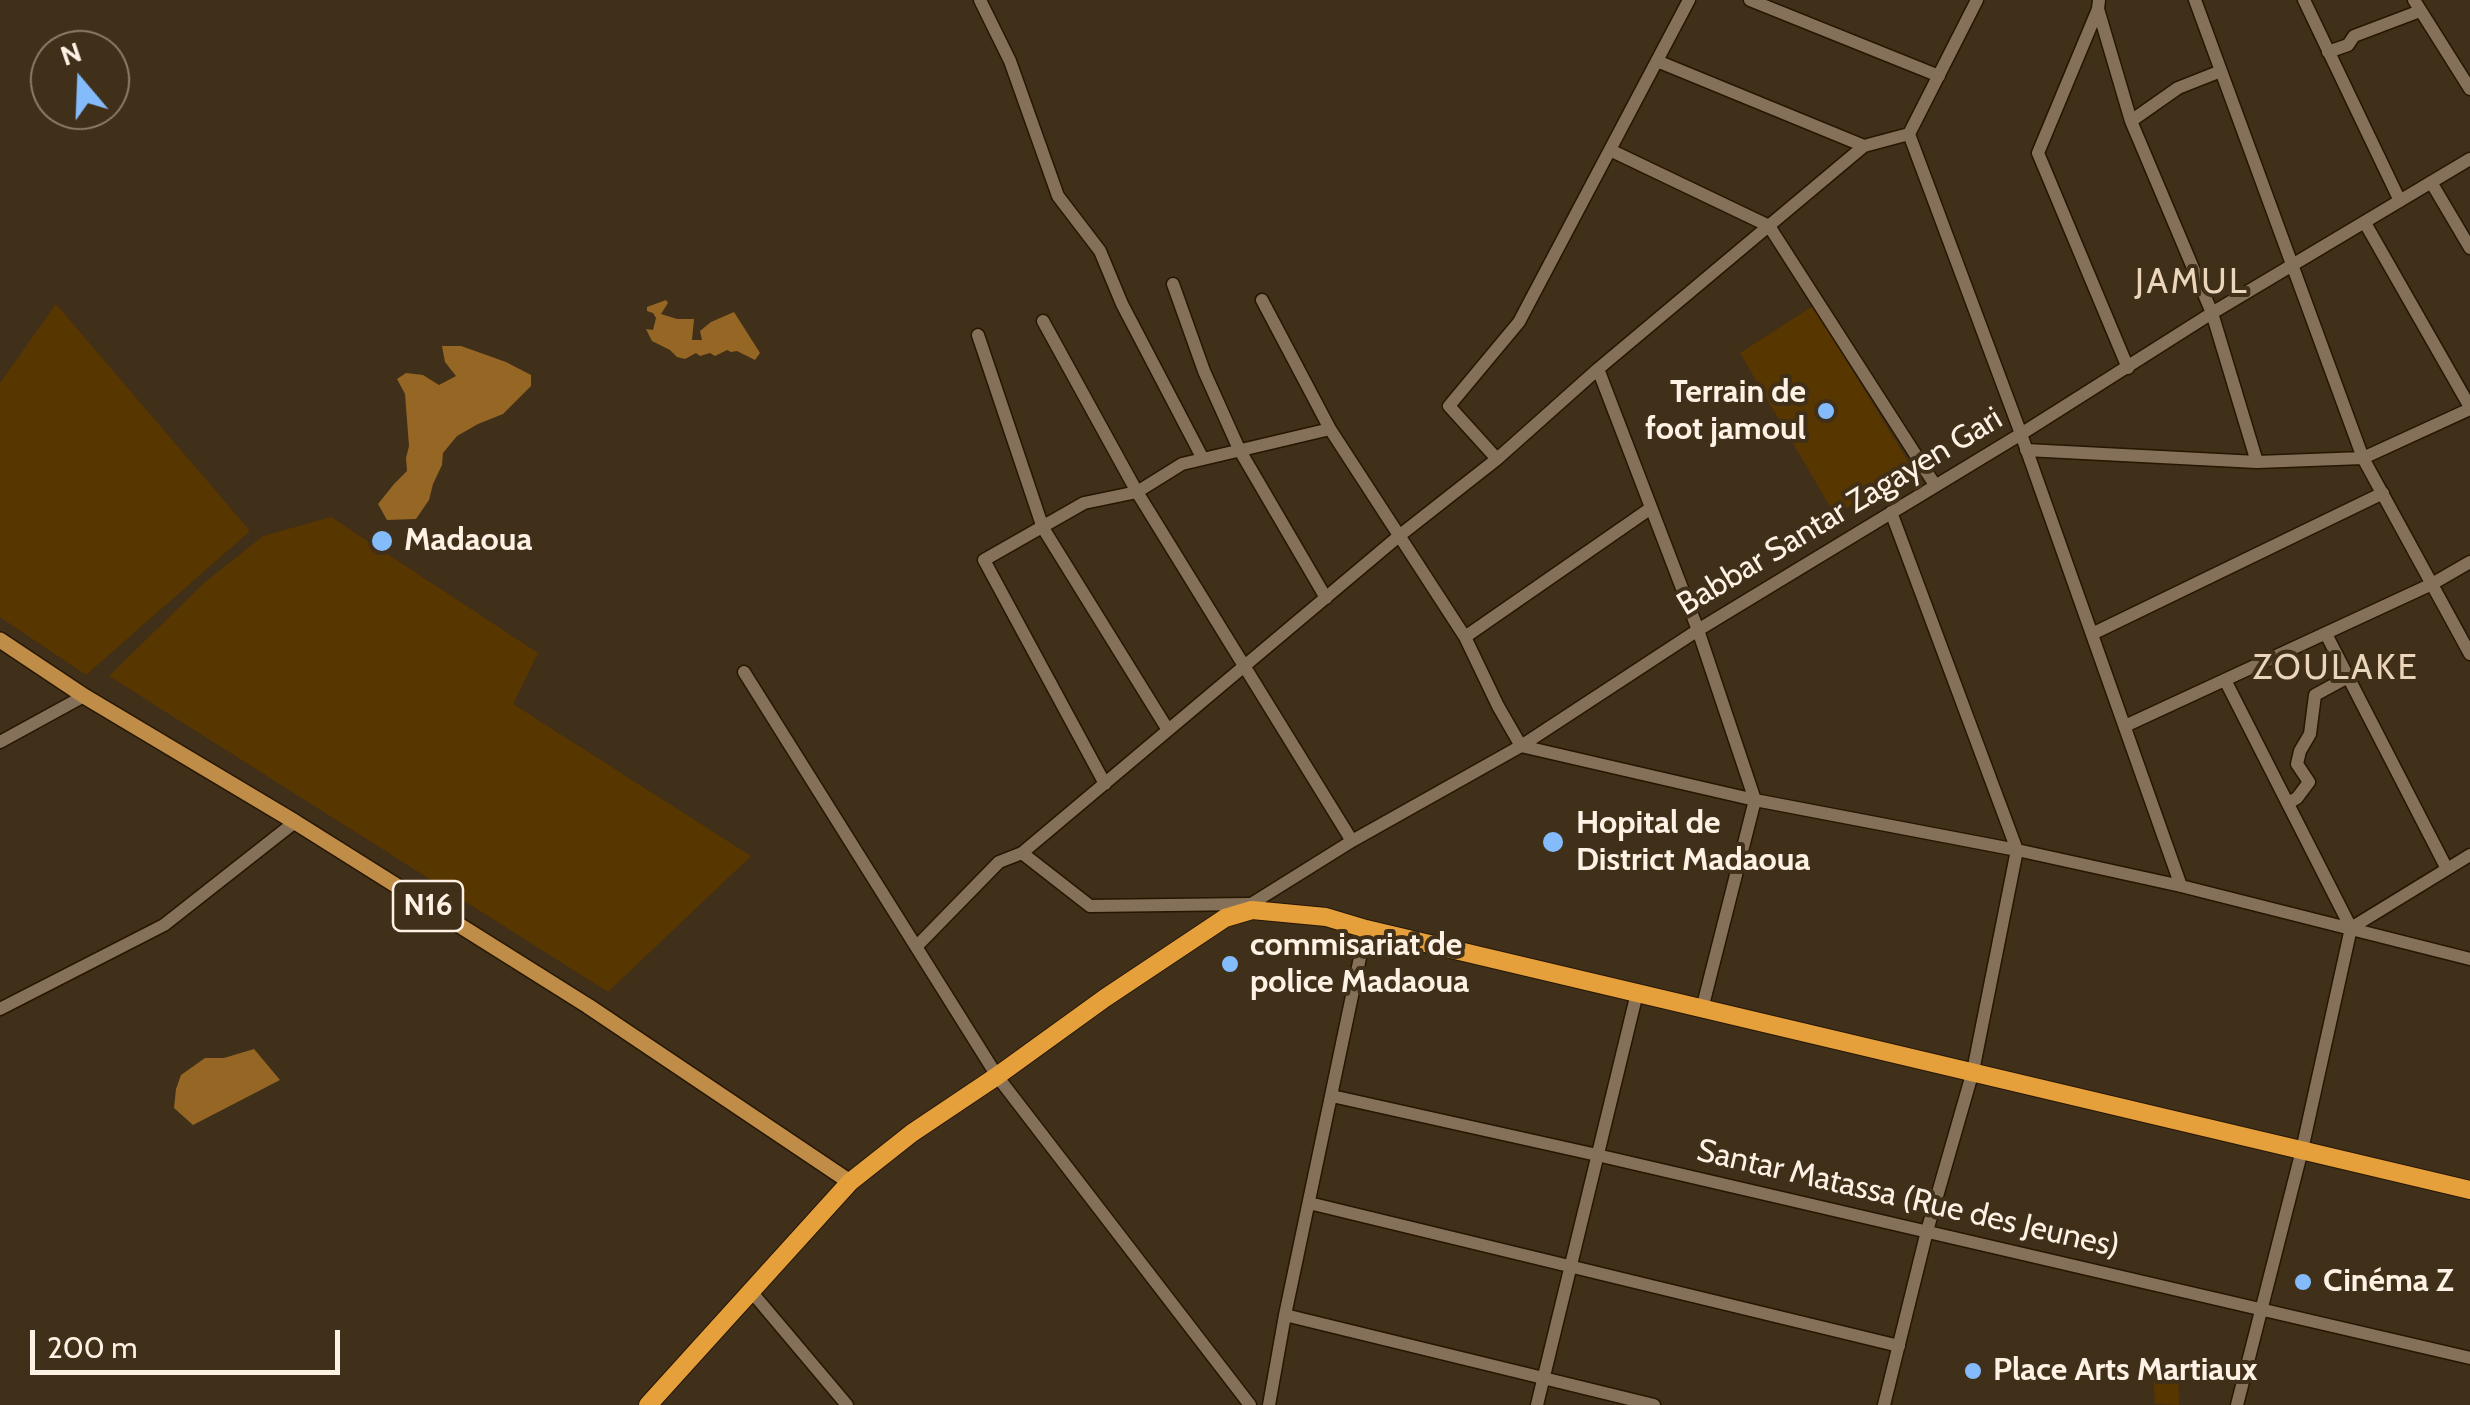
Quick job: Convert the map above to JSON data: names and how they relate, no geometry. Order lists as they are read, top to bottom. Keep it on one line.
{"streets":{"main road":["N16"],"street":["Babbar Santar Zagayen Gari","Santar Matassa (Rue des Jeunes)"]},"districts":["JAMUL","ZOULAKE"],"places":["Terrain de foot jamoul","Madaoua","Hopital de District Madaoua","commisariat de police Madaoua","Cinéma Z","Place Arts Martiaux"],"scale_bar":"200 m","north":"top"}
